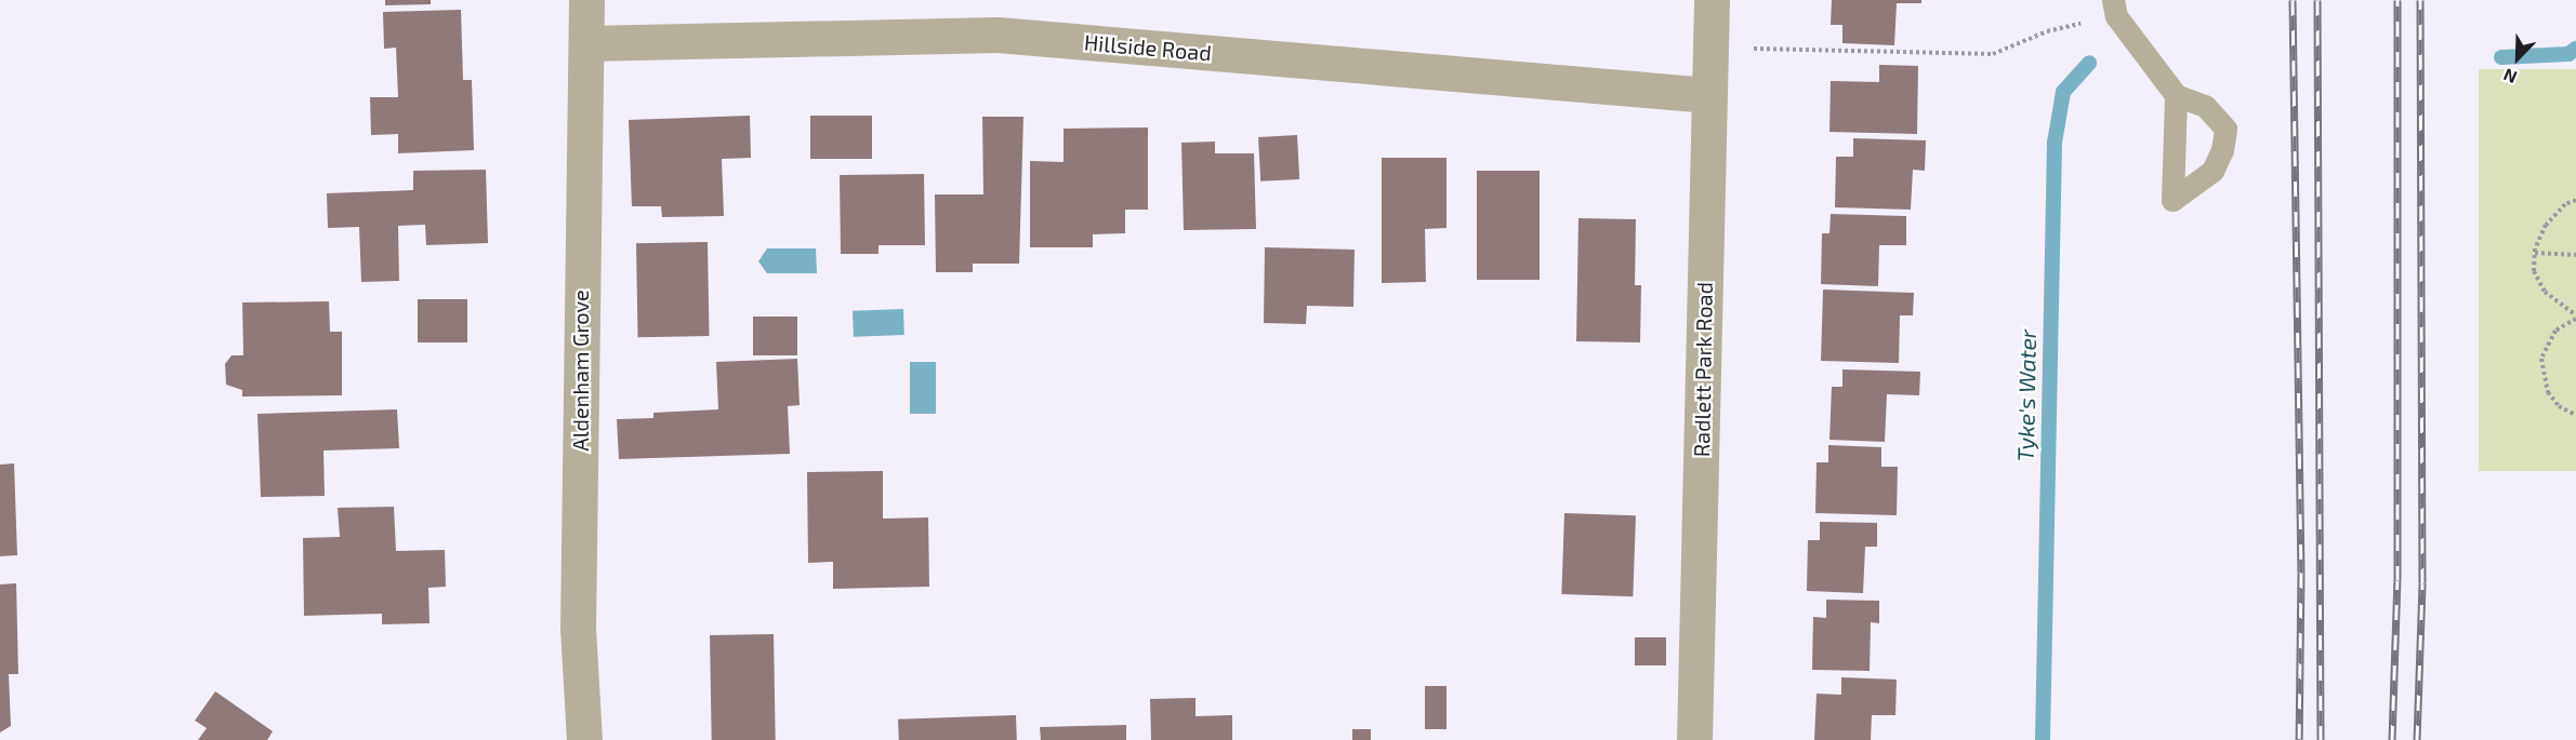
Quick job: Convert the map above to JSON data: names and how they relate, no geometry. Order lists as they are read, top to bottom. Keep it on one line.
{"streets":{"street":["Hillside Road","Radlett Park Road","Aldenham Grove"]},"crossings":[["Hillside Road","Radlett Park Road"],["Hillside Road","Aldenham Grove"]],"water":["Tyke's Water"],"north":"bottom left"}
